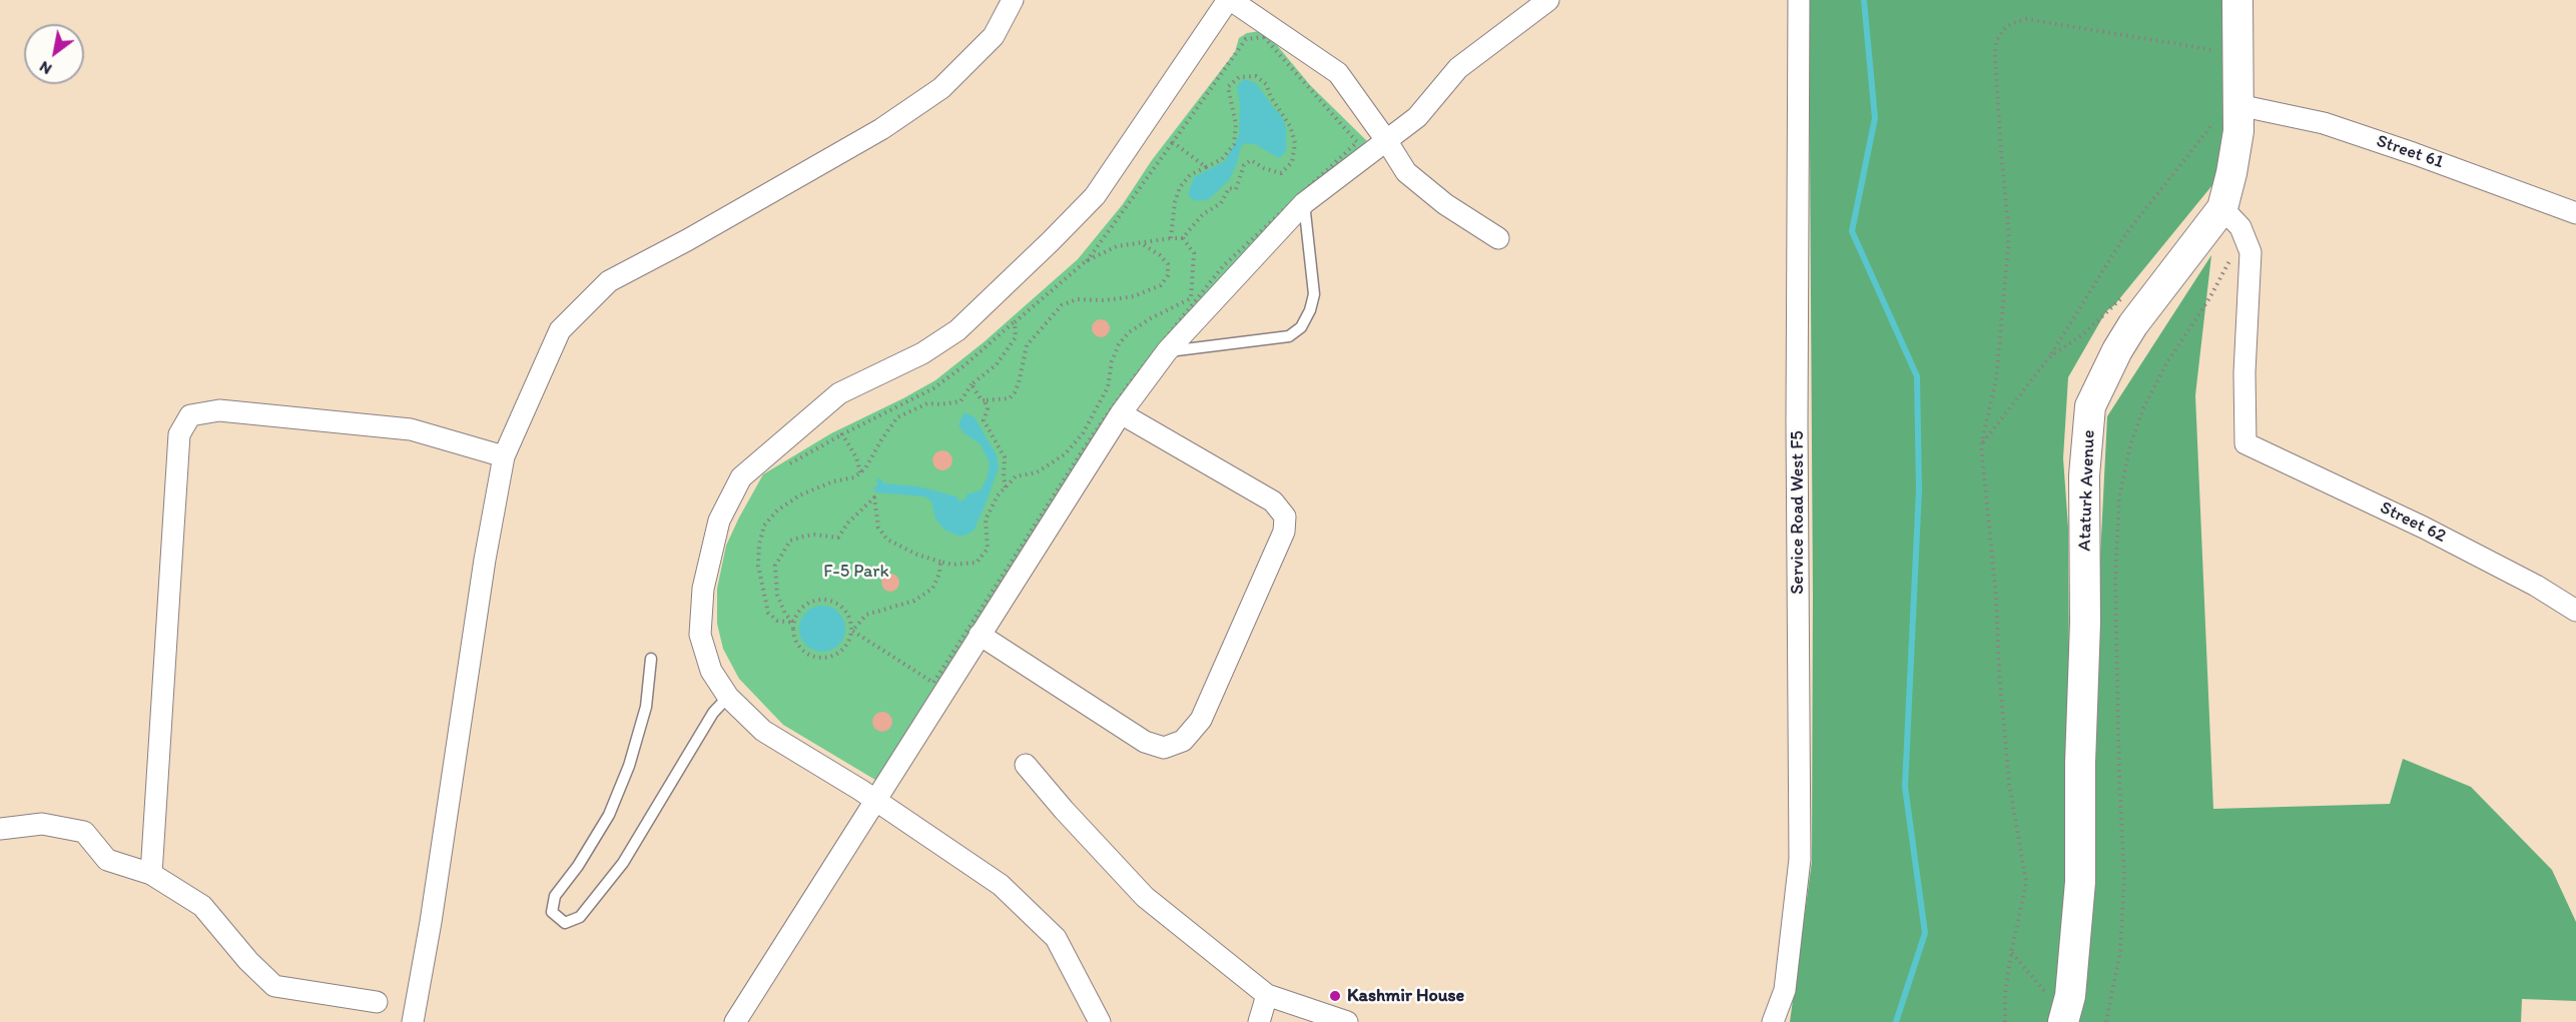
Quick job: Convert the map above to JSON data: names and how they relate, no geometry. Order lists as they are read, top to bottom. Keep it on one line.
{"streets":{"street":["Street 61","Ataturk Avenue","Service Road West F5","Street 62"]},"crossings":[["Street 61","Ataturk Avenue"]],"parks":["F-5 Park"],"places":["Kashmir House"],"north":"bottom left"}
